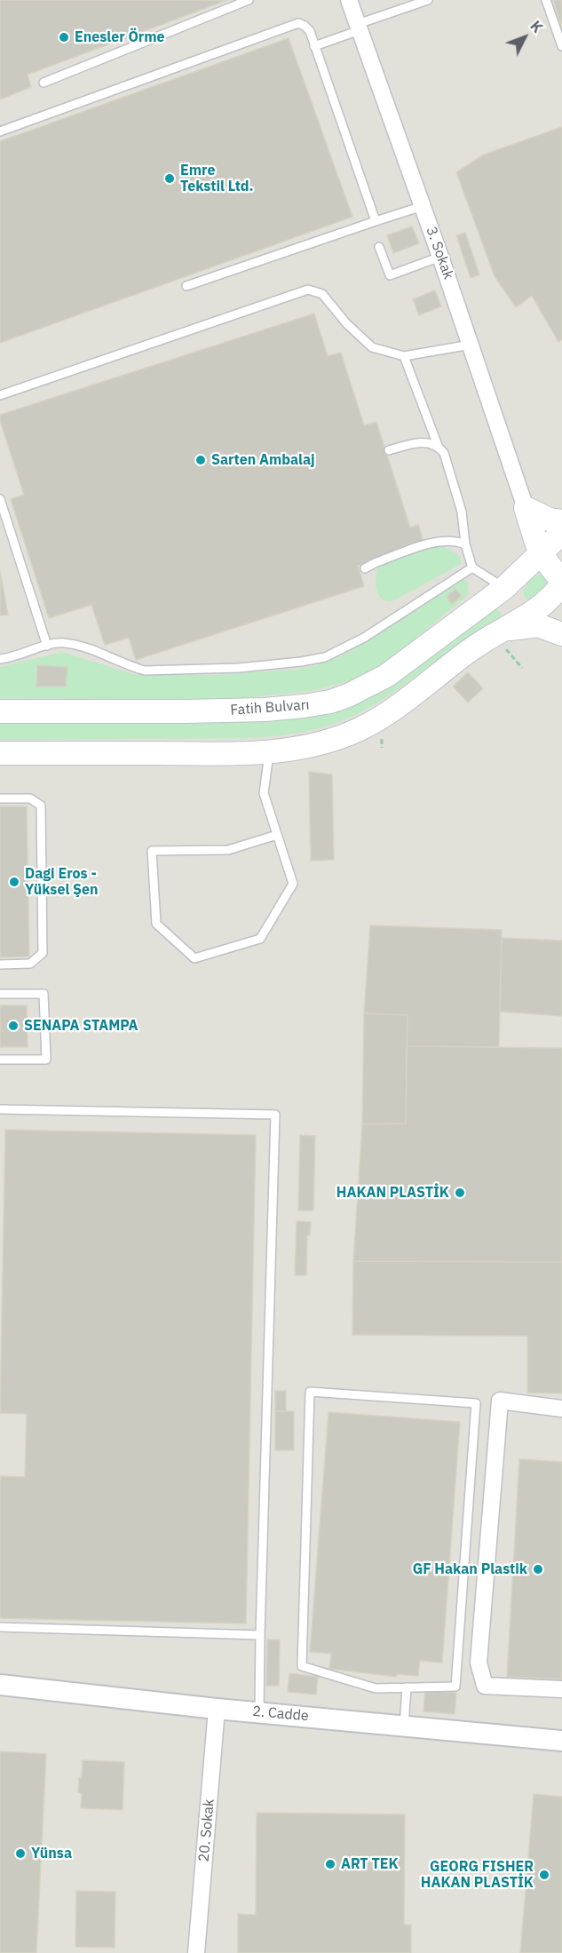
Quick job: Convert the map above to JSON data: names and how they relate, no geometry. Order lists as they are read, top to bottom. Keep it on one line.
{"streets":{"main road":["Fatih Bulvarı"],"street":["3. Sokak","2. Cadde","20. Sokak"]},"crossings":[["2. Cadde","20. Sokak"]],"places":["Enesler Örme","Emre Tekstil Ltd.","Sarten Ambalaj","Dagi Eros - Yüksel Şen","SENAPA STAMPA","HAKAN PLASTİK","GF Hakan Plastik","Yünsa","ART TEK","GEORG FISHER HAKAN PLASTİK"],"north":"top right"}
